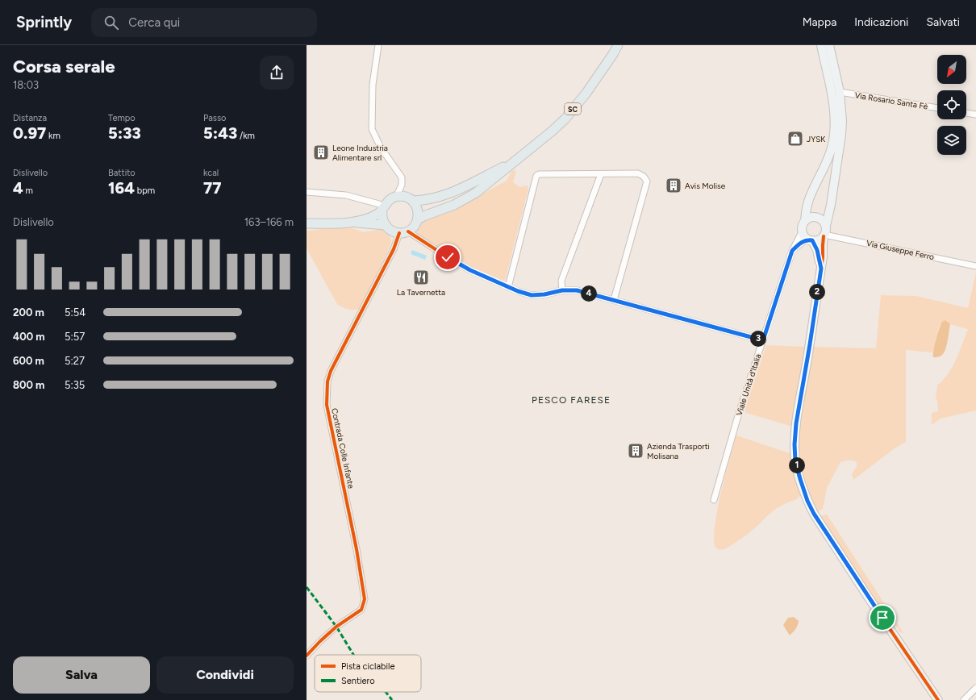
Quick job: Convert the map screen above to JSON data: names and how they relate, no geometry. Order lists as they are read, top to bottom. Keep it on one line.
{"streets":{"main road":["SC"],"street":["Via Rosario Santa Fè","Via Giuseppe Ferro","Viale Unità d'Italia","Contrada Colle Infante"]},"crossings":[["SC","Contrada Colle Infante"],["Via Giuseppe Ferro","Viale Unità d'Italia"]],"districts":["PESCO FARESE"],"places":{"shop":["JYSK"],"building":["Leone Industria Alimentare srl","Avis Molise","Azienda Trasporti Molisana"],"restaurant":["La Tavernetta"]},"legend":["Pista ciclabile","Sentiero"],"north":"bottom left","page":{"header":"Sprintly","search":"Cerca qui","nav":["Mappa","Indicazioni","Salvati"],"heading":["Corsa serale","18:03"],"stats":[["Distanza","0.97 km"],["Tempo","5:33"],["Passo","5:43 /km"],["Dislivello","4 m"],["Battito","164 bpm"],["kcal","77"]],"chart":["Dislivello","163–166 m"],"pins":["2","4","3","1"],"list":[{"name":"200 m","note":"5:54"},{"name":"400 m","note":"5:57"},{"name":"600 m","note":"5:27"},{"name":"800 m","note":"5:35"}],"buttons":["Salva","Condividi"]}}
